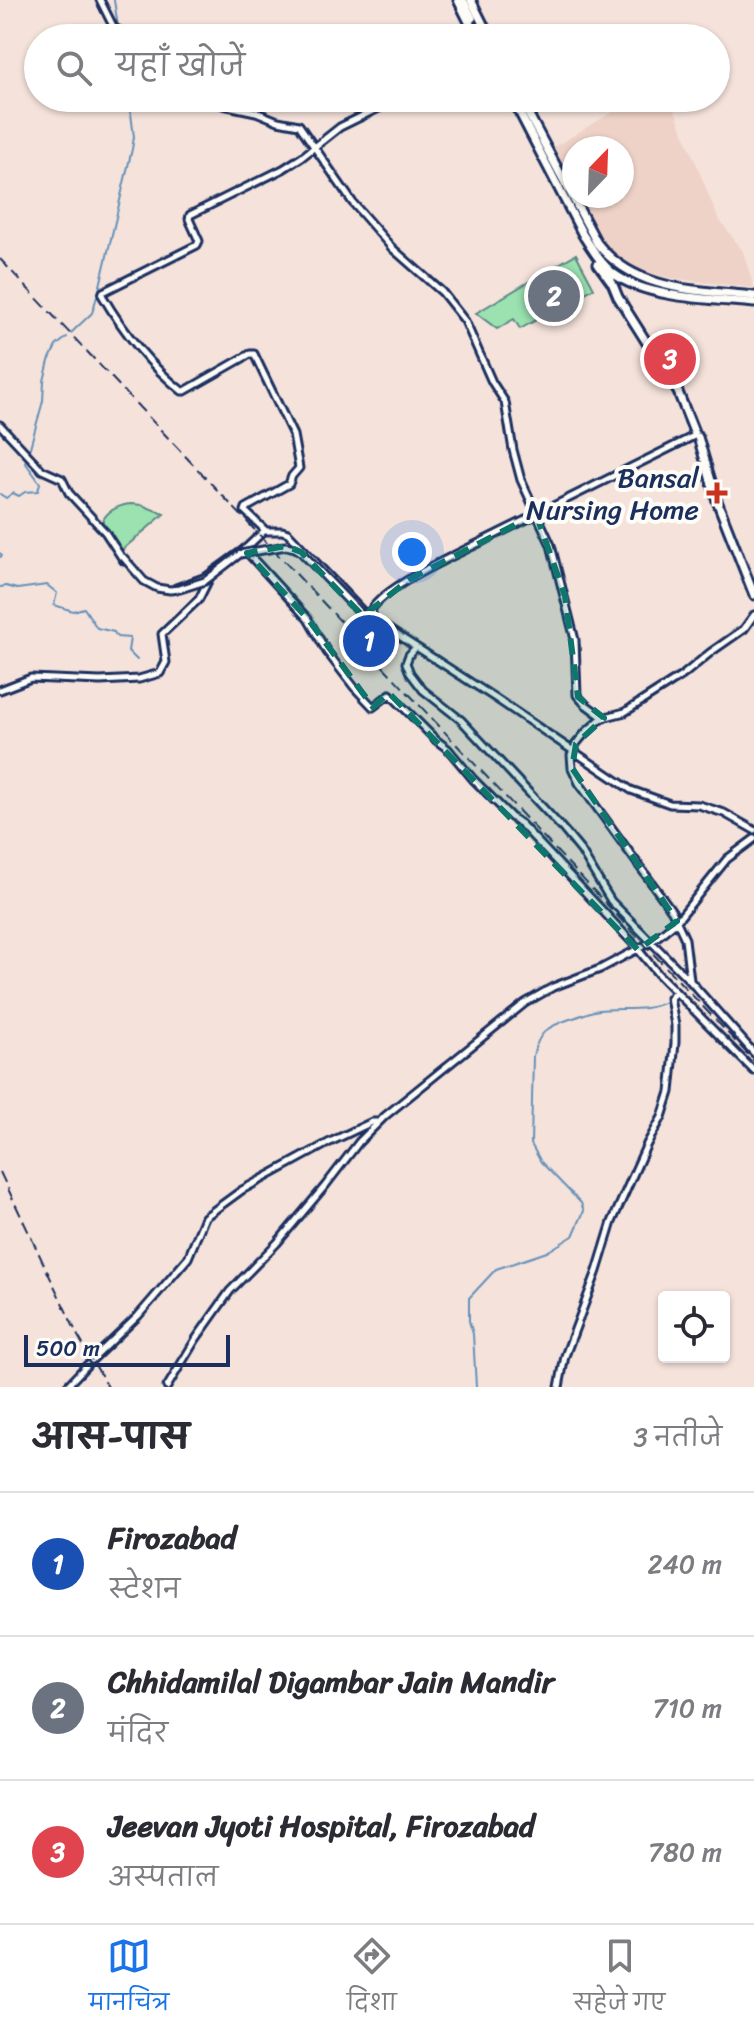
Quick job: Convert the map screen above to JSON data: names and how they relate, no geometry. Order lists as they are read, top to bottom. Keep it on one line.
{"places":{"health":["Bansal Nursing Home"]},"scale_bar":"500 m","north":"top right","page":{"search":"यहाँ खोजें","pins":["2","3","1"],"scale":"500 m","heading":["आस-पास","3 नतीजे"],"list":[{"mark":"1","name":"Firozabad","note":"स्टेशन","value":"240 m"},{"mark":"2","name":"Chhidamilal Digambar Jain Mandir","note":"मंदिर","value":"710 m"},{"mark":"3","name":"Jeevan Jyoti Hospital, Firozabad","note":"अस्पताल","value":"780 m"}],"nav":["मानचित्र","दिशा","सहेजे गए"]}}
